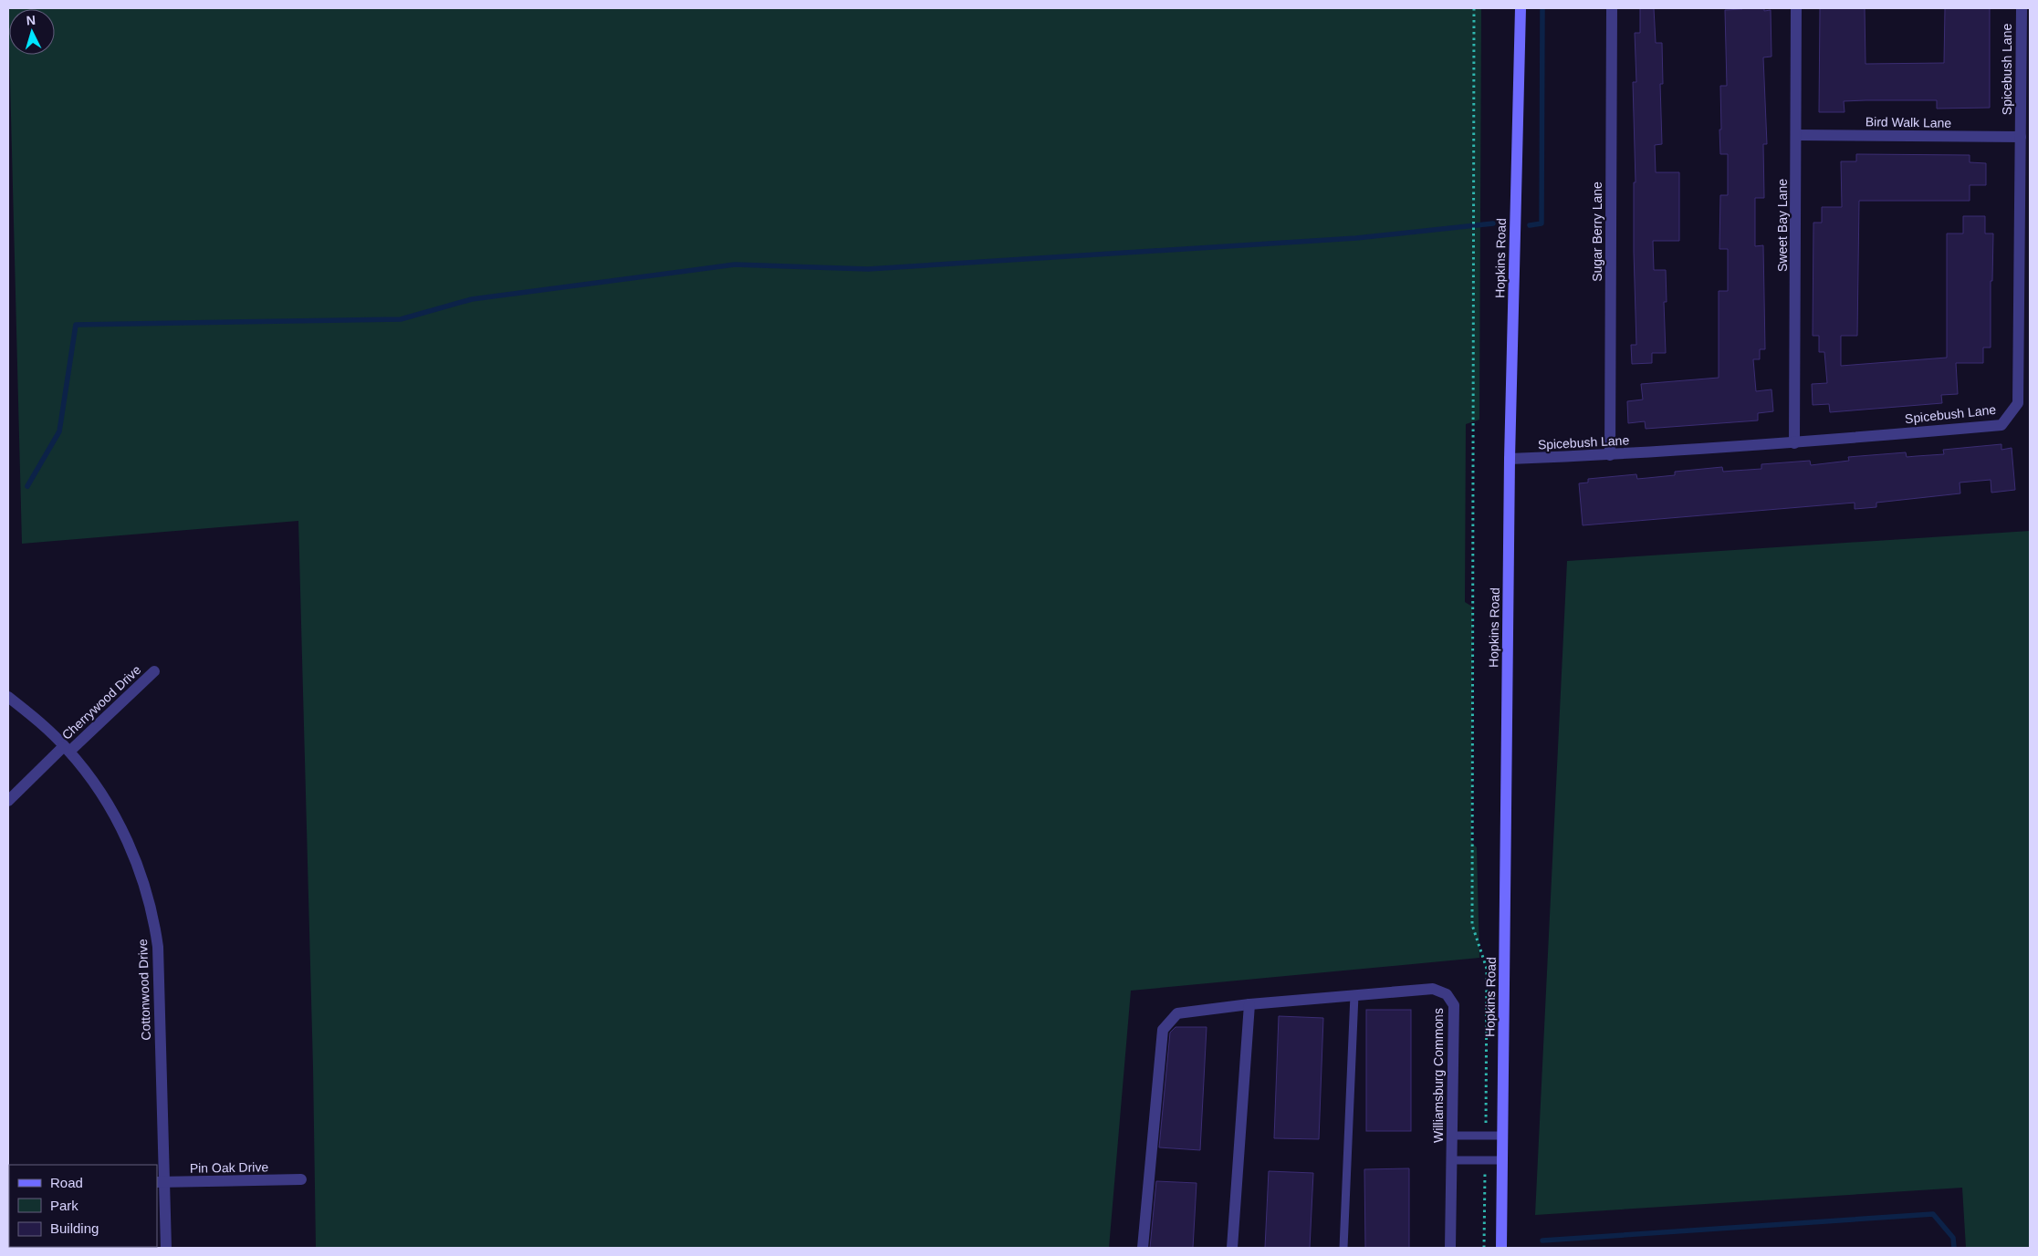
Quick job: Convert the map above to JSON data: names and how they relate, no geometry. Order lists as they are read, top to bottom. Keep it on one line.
{"streets":{"street":["Spicebush Lane","Bird Walk Lane","Sweet Bay Lane","Sugar Berry Lane","Hopkins Road","Cherrywood Drive","Cottonwood Drive","Williamsburg Commons","Pin Oak Drive"]},"crossings":[["Spicebush Lane","Bird Walk Lane"],["Spicebush Lane","Sweet Bay Lane"],["Spicebush Lane","Sugar Berry Lane"],["Spicebush Lane","Hopkins Road"],["Bird Walk Lane","Sweet Bay Lane"],["Cherrywood Drive","Cottonwood Drive"],["Cottonwood Drive","Pin Oak Drive"]],"legend":["Road","Park","Building"],"north":"top"}
